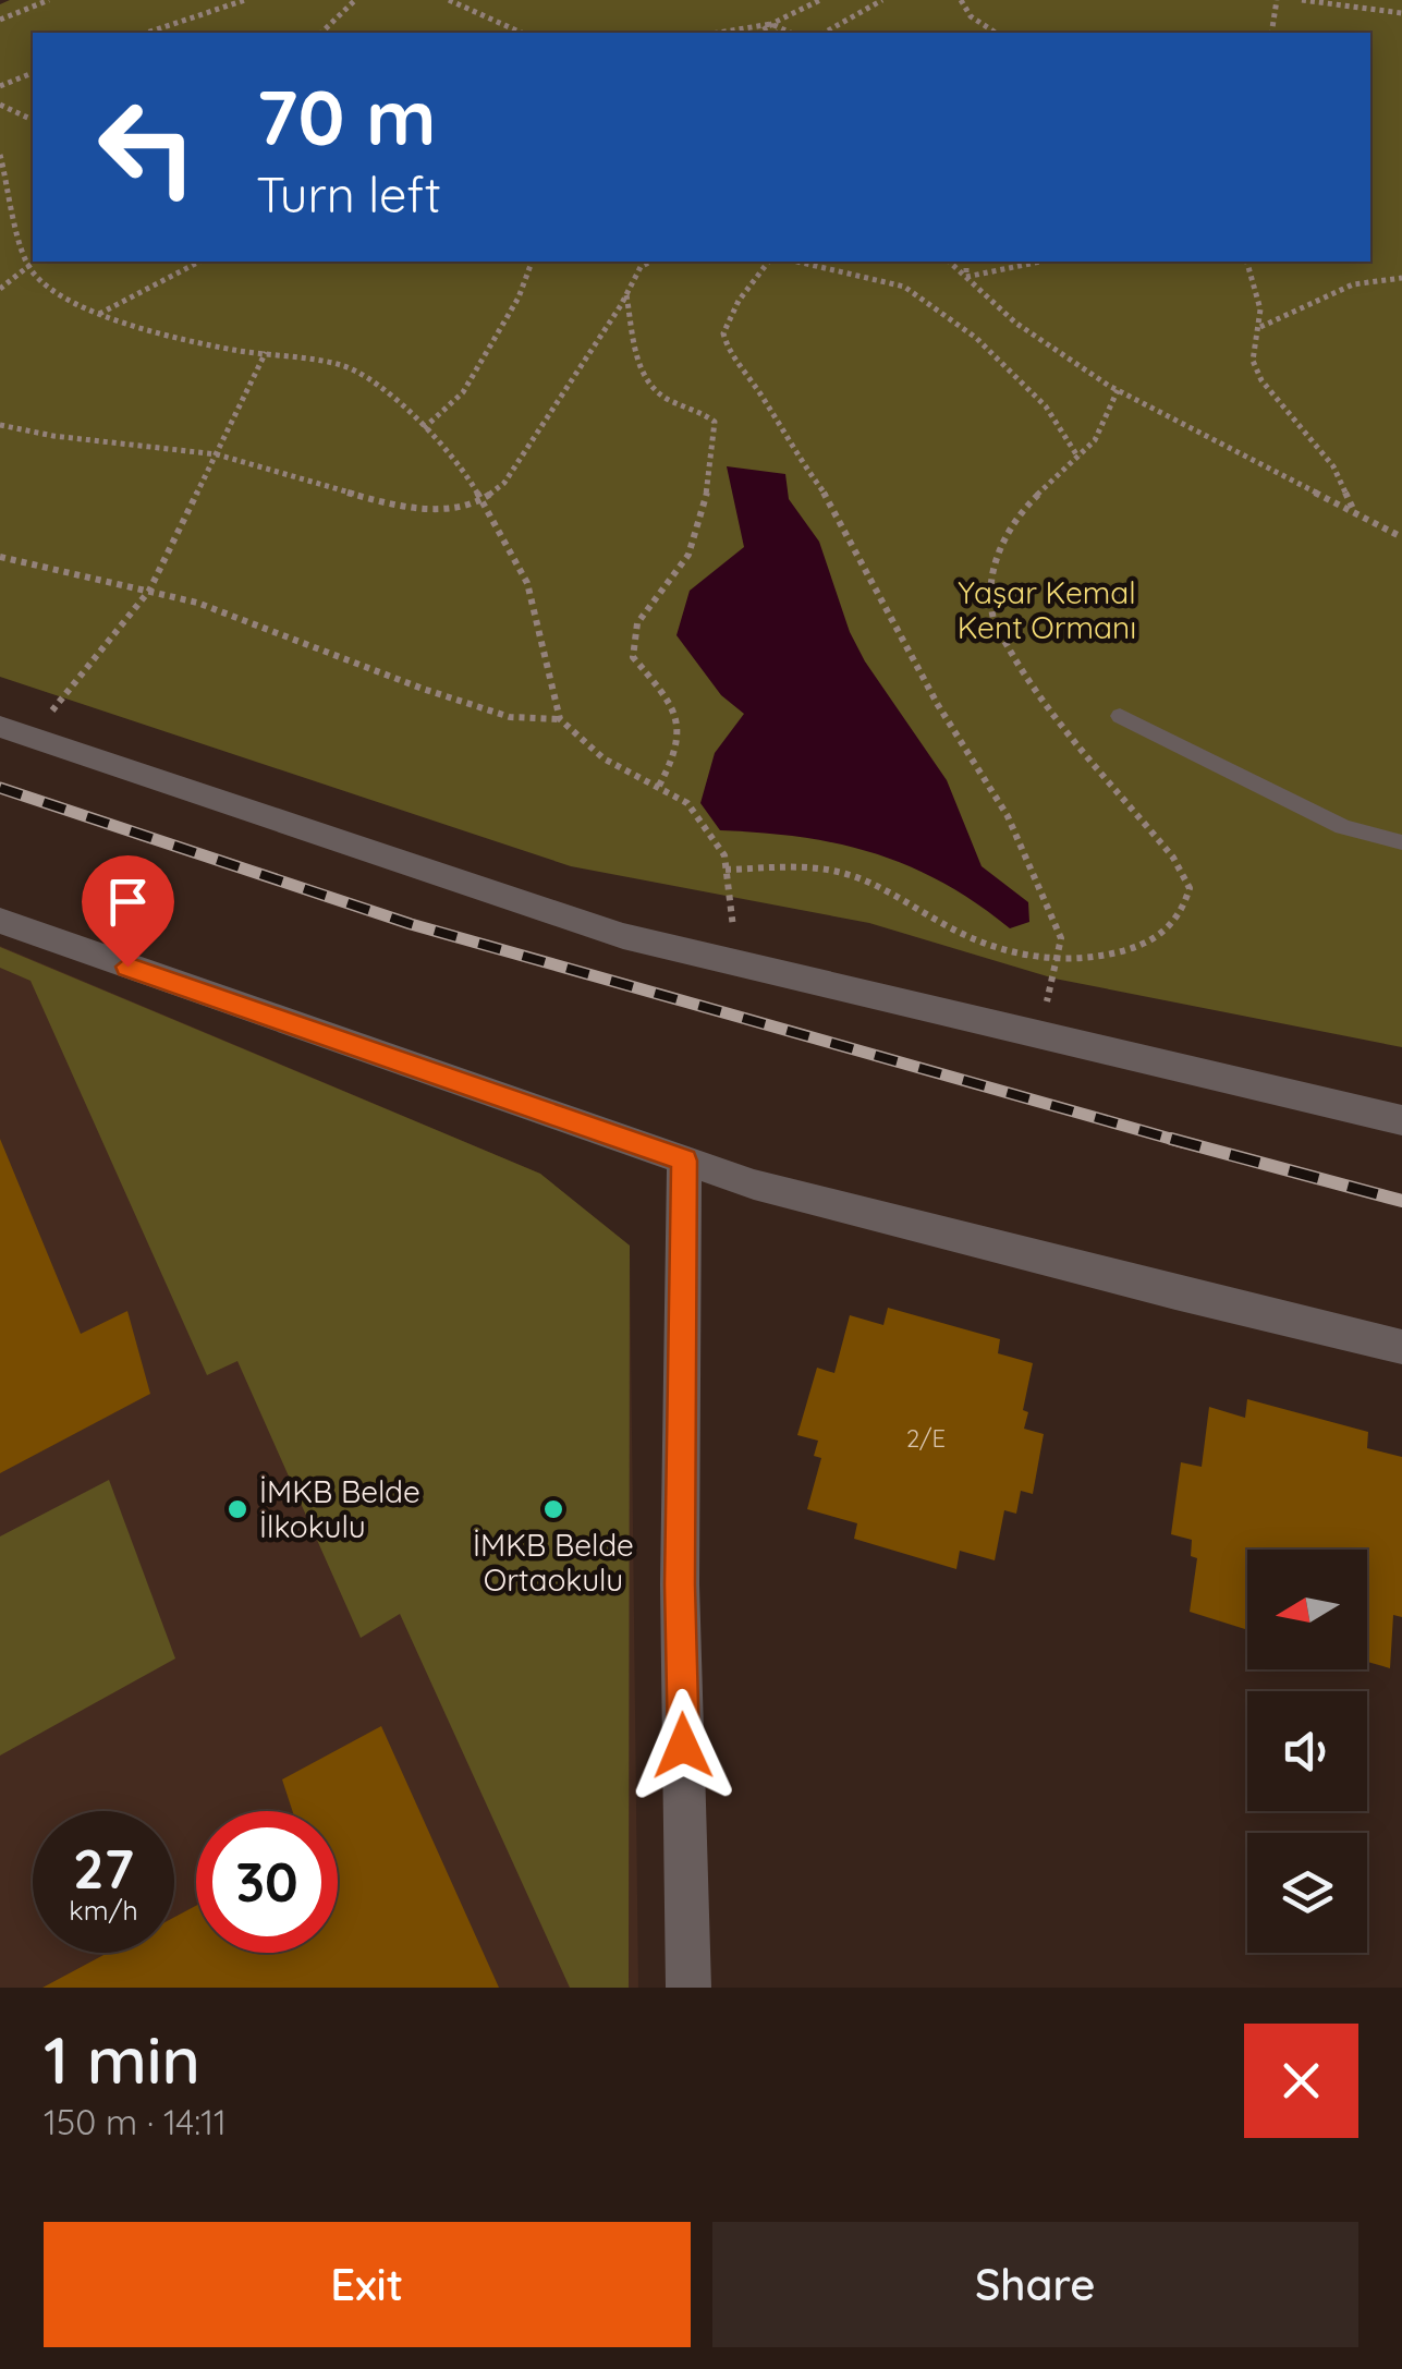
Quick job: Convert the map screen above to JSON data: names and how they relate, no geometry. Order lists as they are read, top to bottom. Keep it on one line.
{"parks":["Yaşar Kemal Kent Ormanı"],"places":["İMKB Belde İlkokulu","İMKB Belde Ortaokulu"],"house_numbers":["2/E"],"north":"left","page":{"turn":["70 m","Turn left"],"speed":"27 km/h","limit":"30","heading":["1 min","150 m · 14:11"],"buttons":["Exit","Share"]}}
